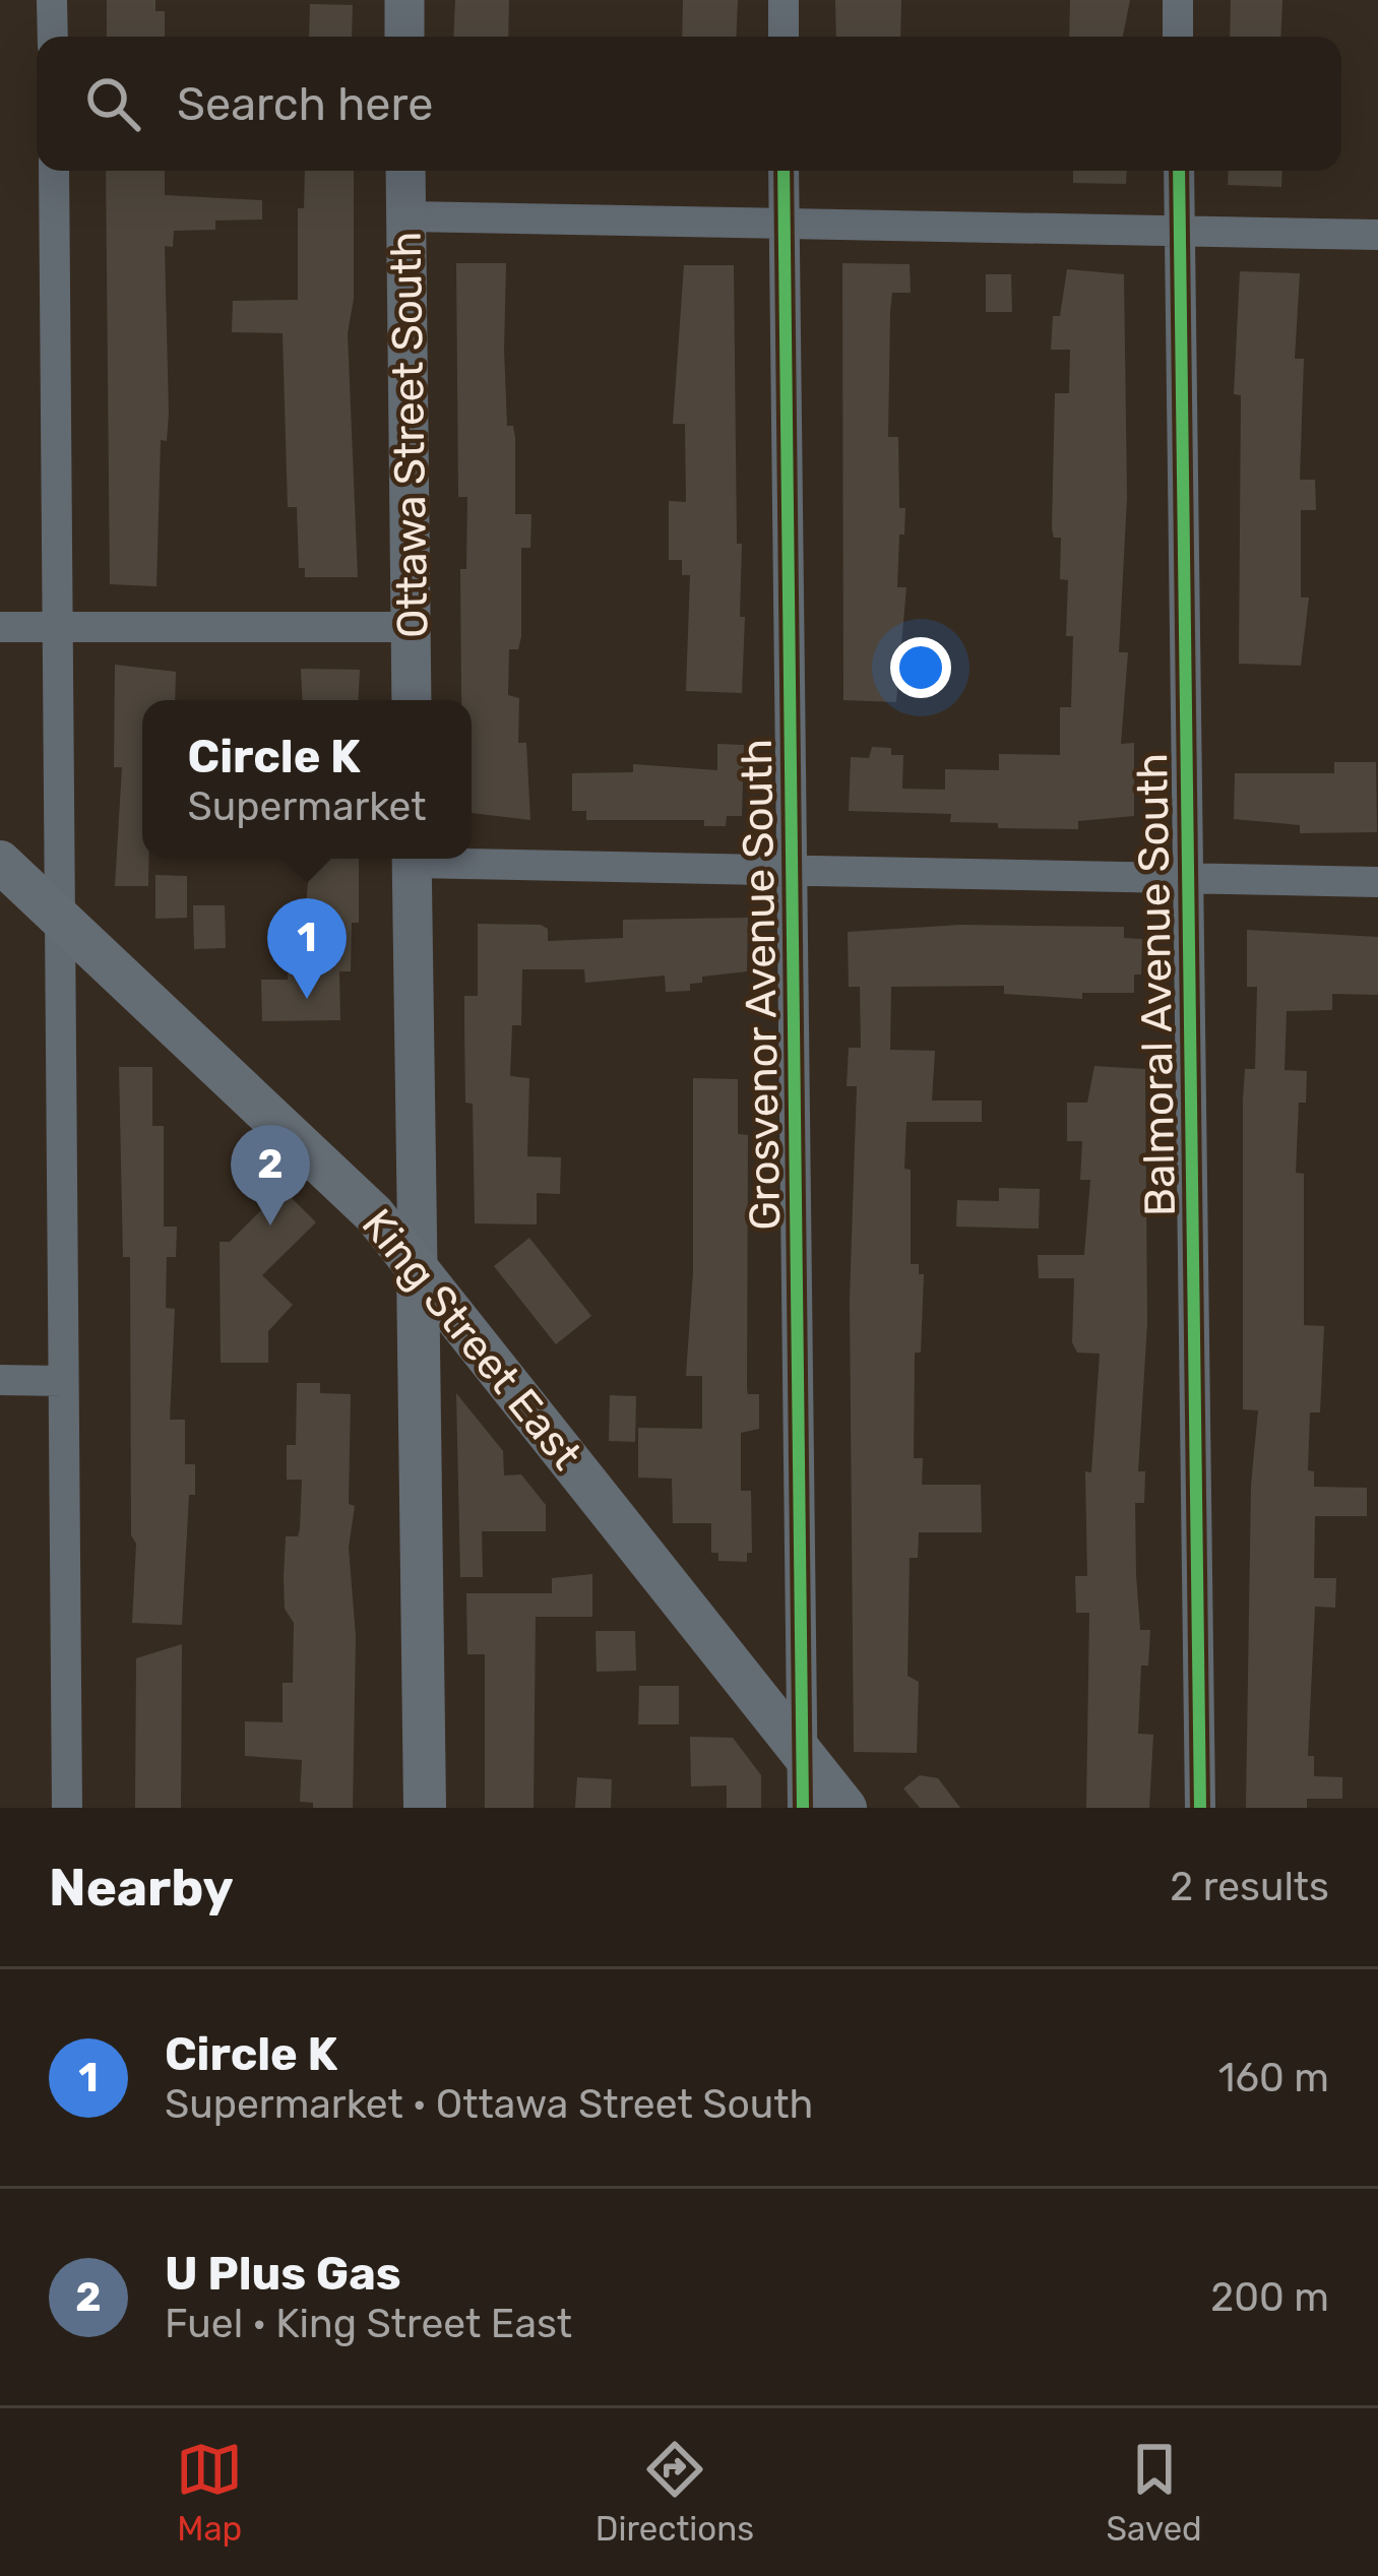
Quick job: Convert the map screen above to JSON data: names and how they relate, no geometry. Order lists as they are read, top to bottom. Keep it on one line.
{"streets":{"main road":["King Street East"],"street":["Ottawa Street South","Grosvenor Avenue South","Balmoral Avenue South"]},"crossings":[["Grosvenor Avenue South","King Street East"]],"page":{"search":"Search here","popup":["Circle K","Supermarket"],"pins":["1","2"],"heading":["Nearby","2 results"],"list":[{"mark":"1","name":"Circle K","note":"Supermarket · Ottawa Street South","value":"160 m"},{"mark":"2","name":"U Plus Gas","note":"Fuel · King Street East","value":"200 m"}],"nav":["Map","Directions","Saved"]}}
